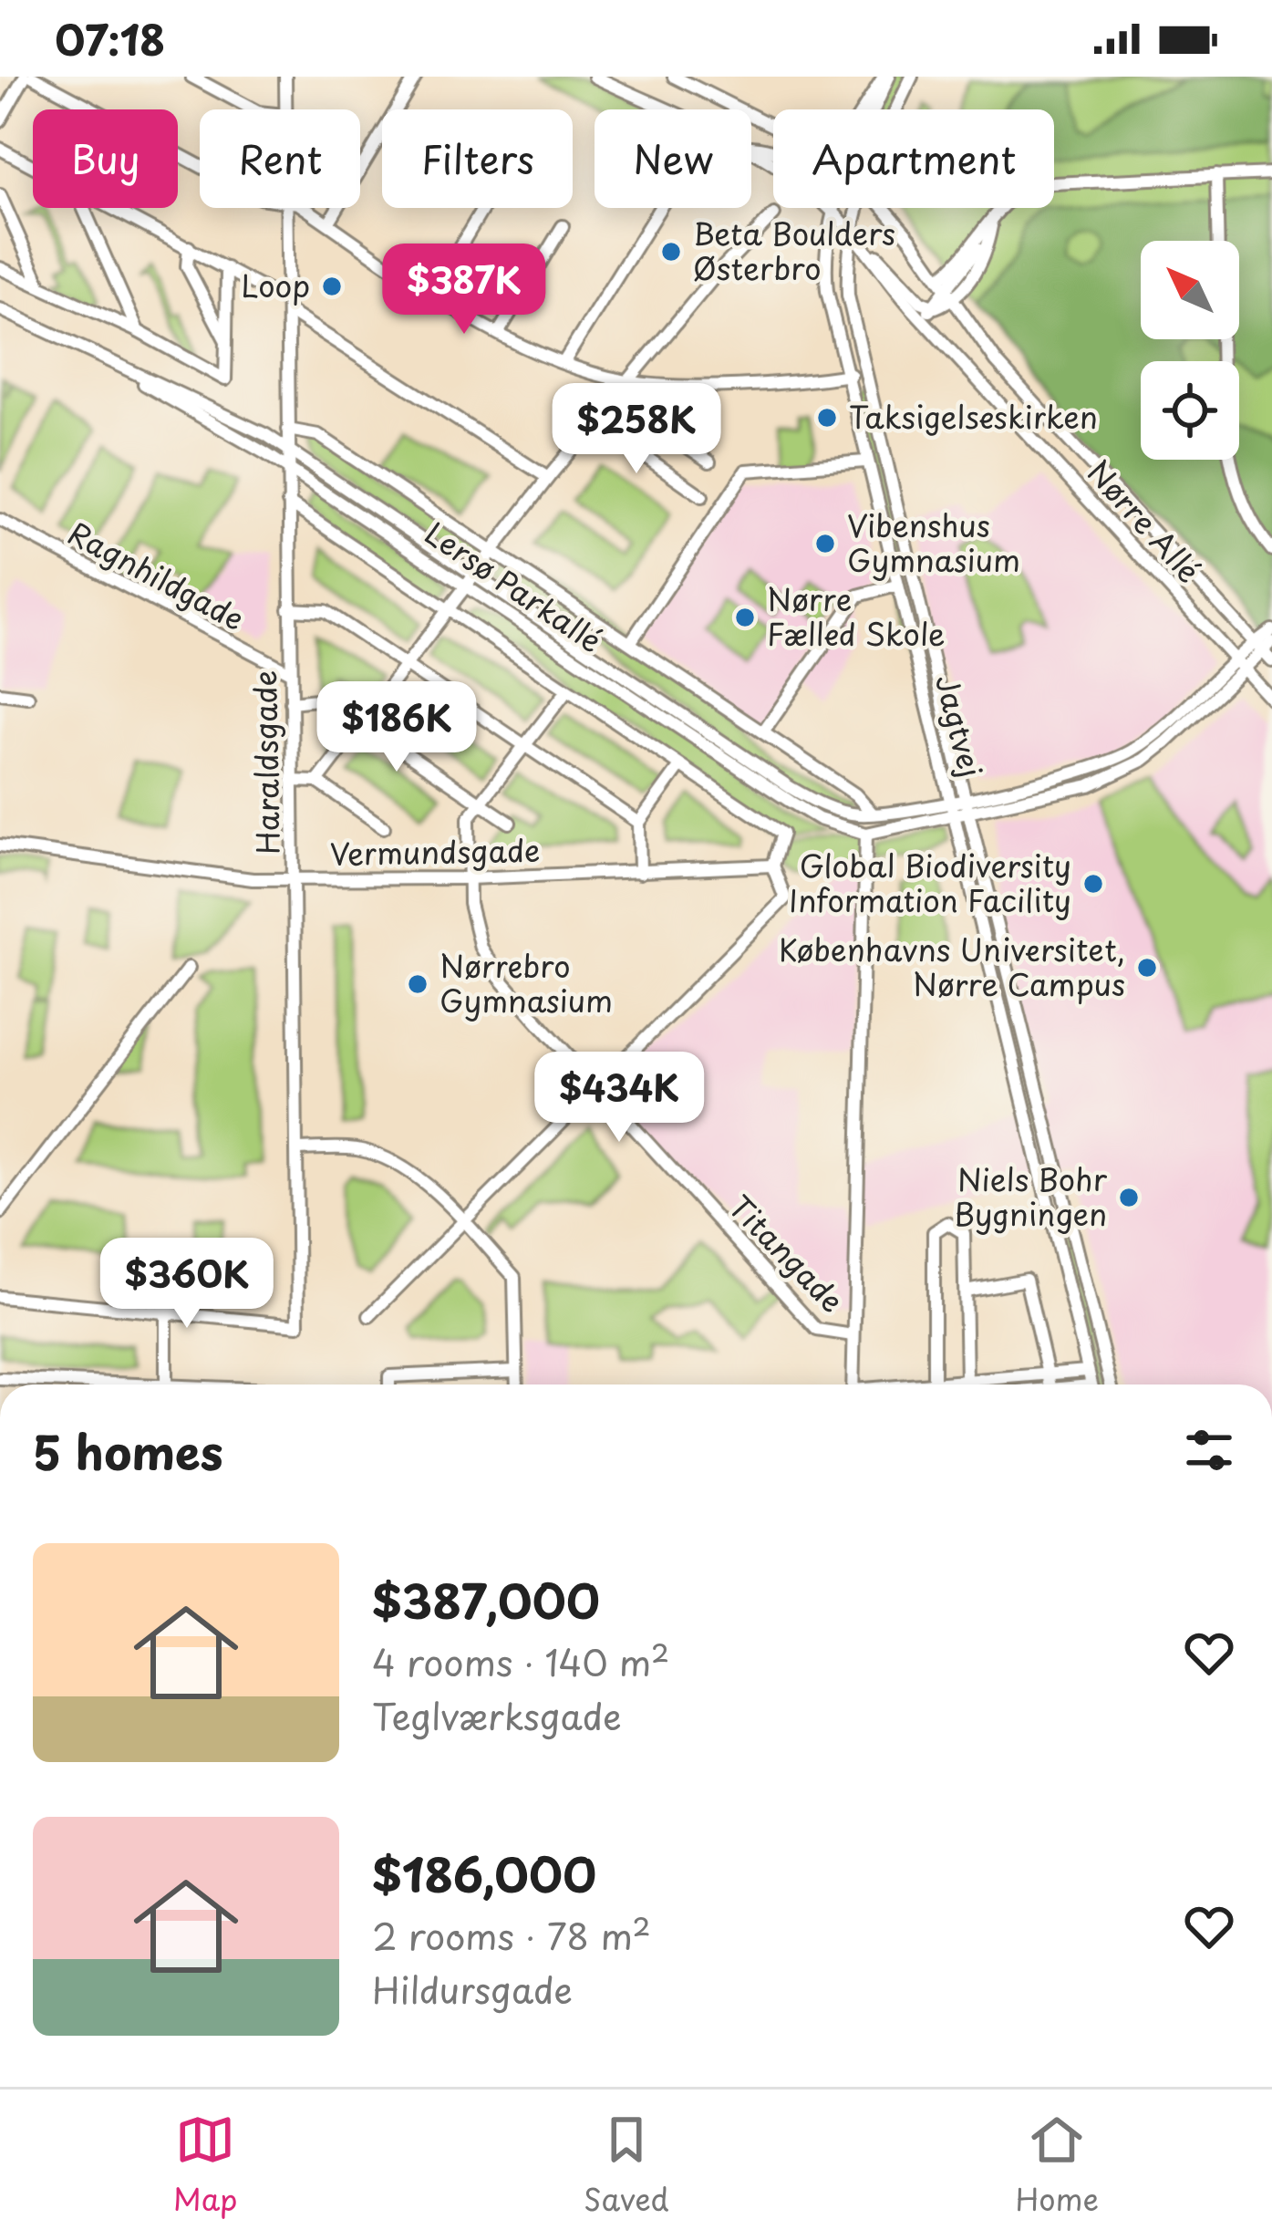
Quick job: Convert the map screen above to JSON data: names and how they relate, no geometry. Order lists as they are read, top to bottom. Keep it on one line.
{"streets":{"street":["Nørre Allé","Ragnhildgade","Lersø Parkallé","Jagtvej","Haraldsgade","Vermundsgade","Titangade"]},"crossings":[["Nørre Allé","Lersø Parkallé"],["Nørre Allé","Jagtvej"],["Ragnhildgade","Haraldsgade"],["Lersø Parkallé","Jagtvej"],["Lersø Parkallé","Haraldsgade"],["Lersø Parkallé","Vermundsgade"],["Haraldsgade","Vermundsgade"],["Vermundsgade","Titangade"]],"places":["Beta Boulders Østerbro","Loop","Taksigelseskirken","Vibenshus Gymnasium","Nørre Fælled Skole","Global Biodiversity Information Facility","Københavns Universitet, Nørre Campus","Nørrebro Gymnasium","Niels Bohr Bygningen"],"north":"top left","page":{"status":"07:18","chip":["Buy","Rent","Filters","New","Apartment"],"price":["$387K","$258K","$186K","$434K","$360K"],"heading":"5 homes","list":[{"name":"$387,000","note":"4 rooms · 140 m² · Teglværksgade"},{"name":"$186,000","note":"2 rooms · 78 m² · Hildursgade"}],"tabs":["Map","Saved","Home"]}}
